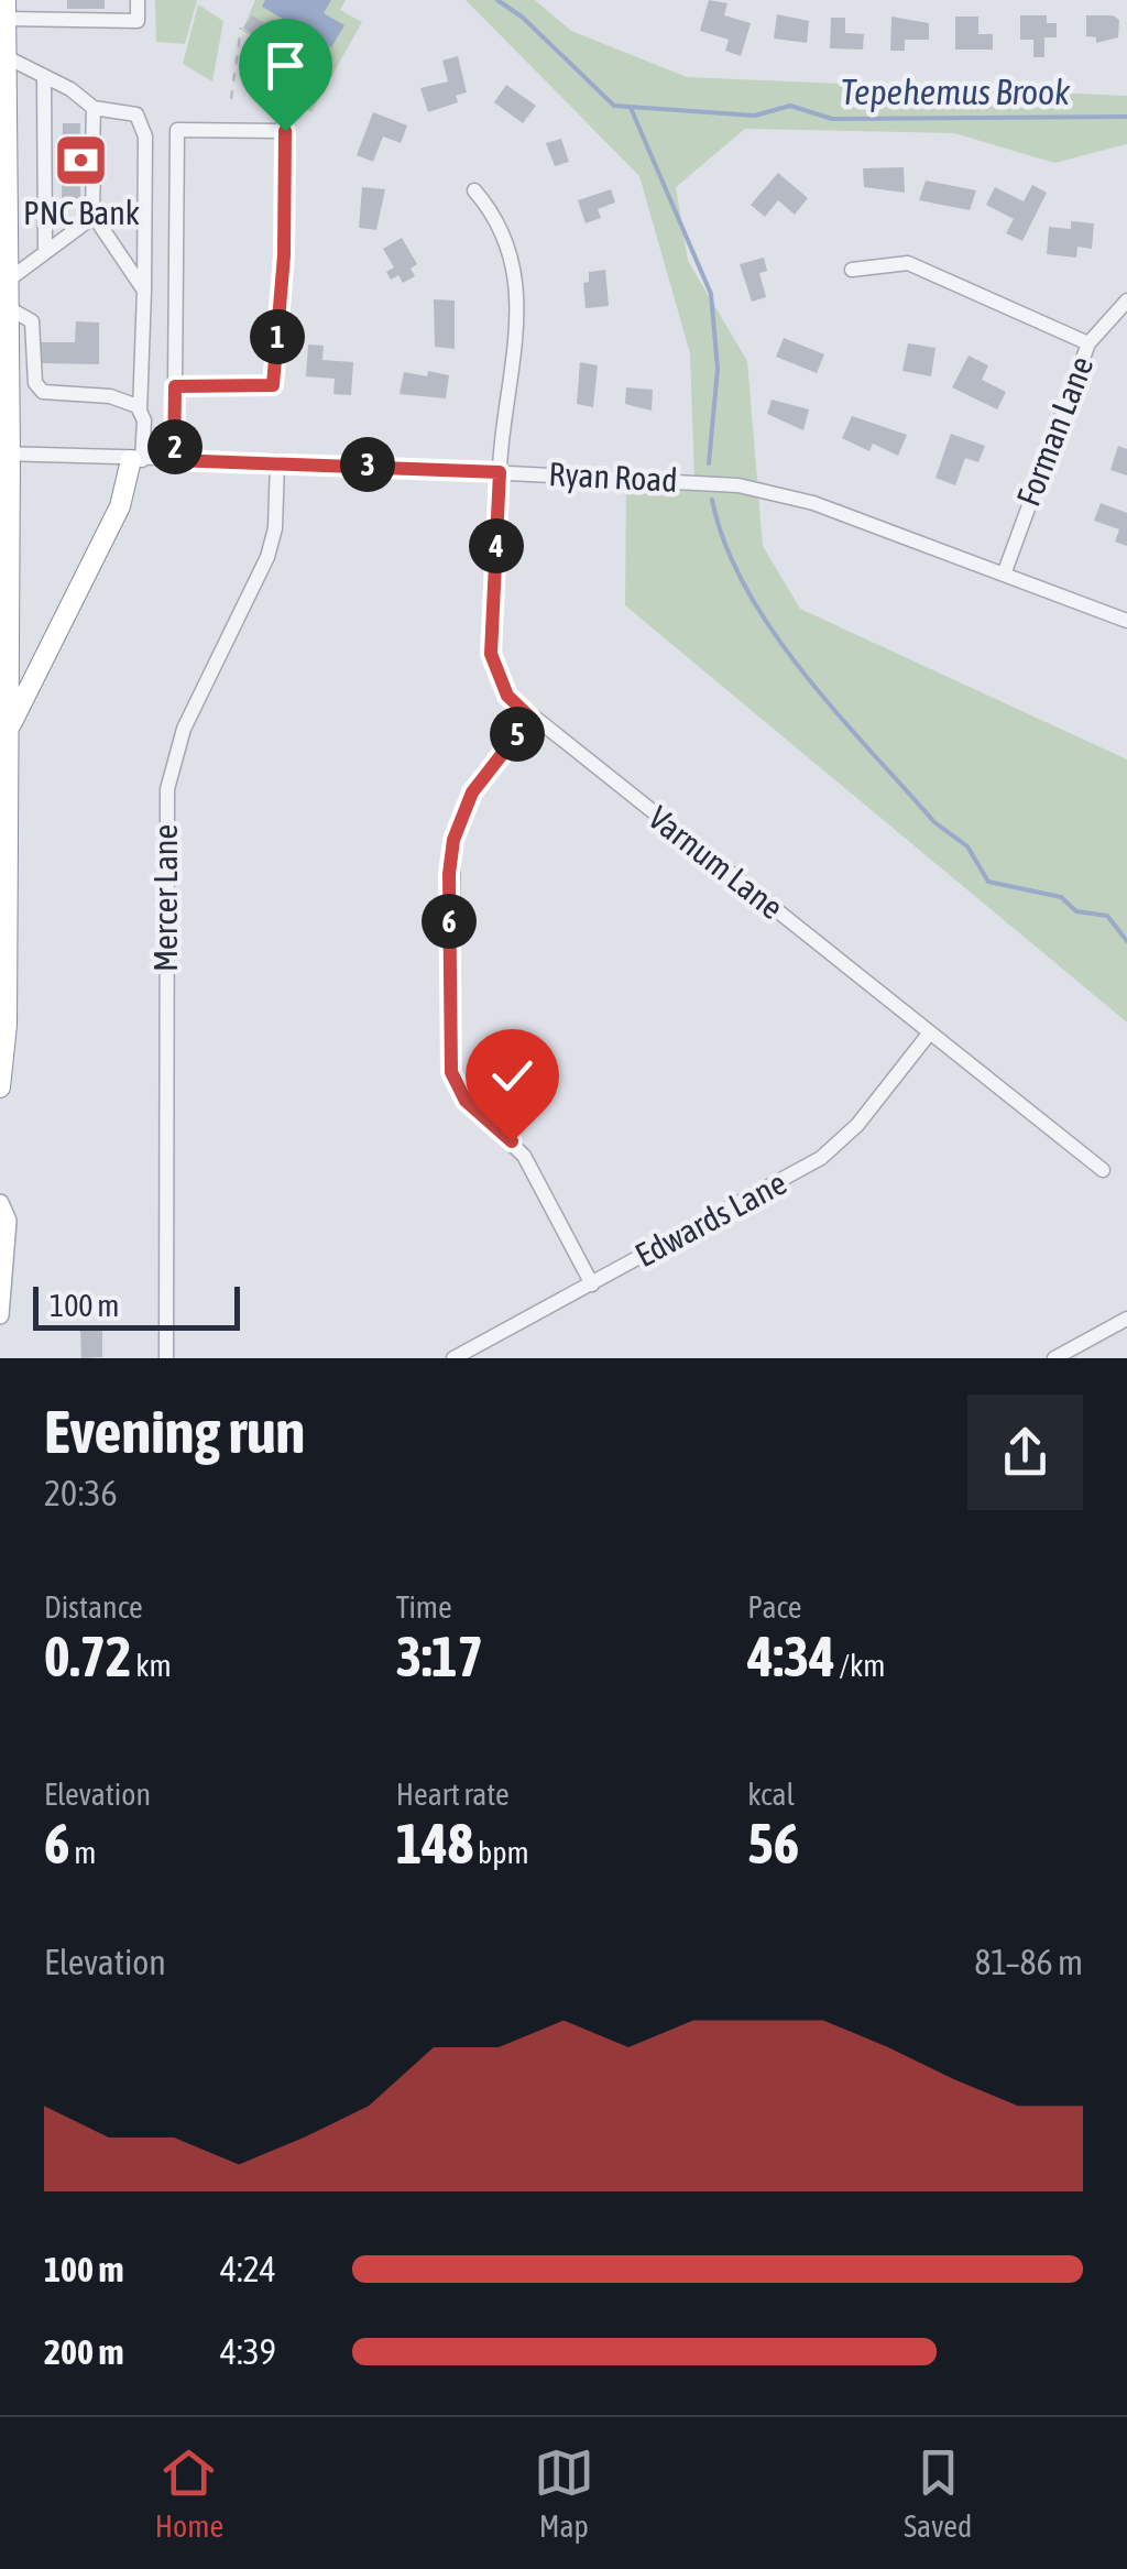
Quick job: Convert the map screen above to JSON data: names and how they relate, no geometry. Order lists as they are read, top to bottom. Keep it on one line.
{"streets":{"street":["Forman Lane","Ryan Road","Varnum Lane","Mercer Lane","Edwards Lane"]},"crossings":[["Forman Lane","Ryan Road"],["Ryan Road","Varnum Lane"],["Ryan Road","Mercer Lane"],["Varnum Lane","Edwards Lane"]],"water":["Tepehemus Brook"],"places":{"bank":["PNC Bank"]},"scale_bar":"100 m","page":{"pins":["1","2","3","4","5","6"],"scale":"100 m","heading":["Evening run","20:36"],"stats":[["Distance","0.72 km"],["Time","3:17"],["Pace","4:34 /km"],["Elevation","6 m"],["Heart rate","148 bpm"],["kcal","56"]],"chart":["Elevation","81–86 m"],"list":[{"name":"100 m","note":"4:24"},{"name":"200 m","note":"4:39"}],"tabs":["Home","Map","Saved"]}}
